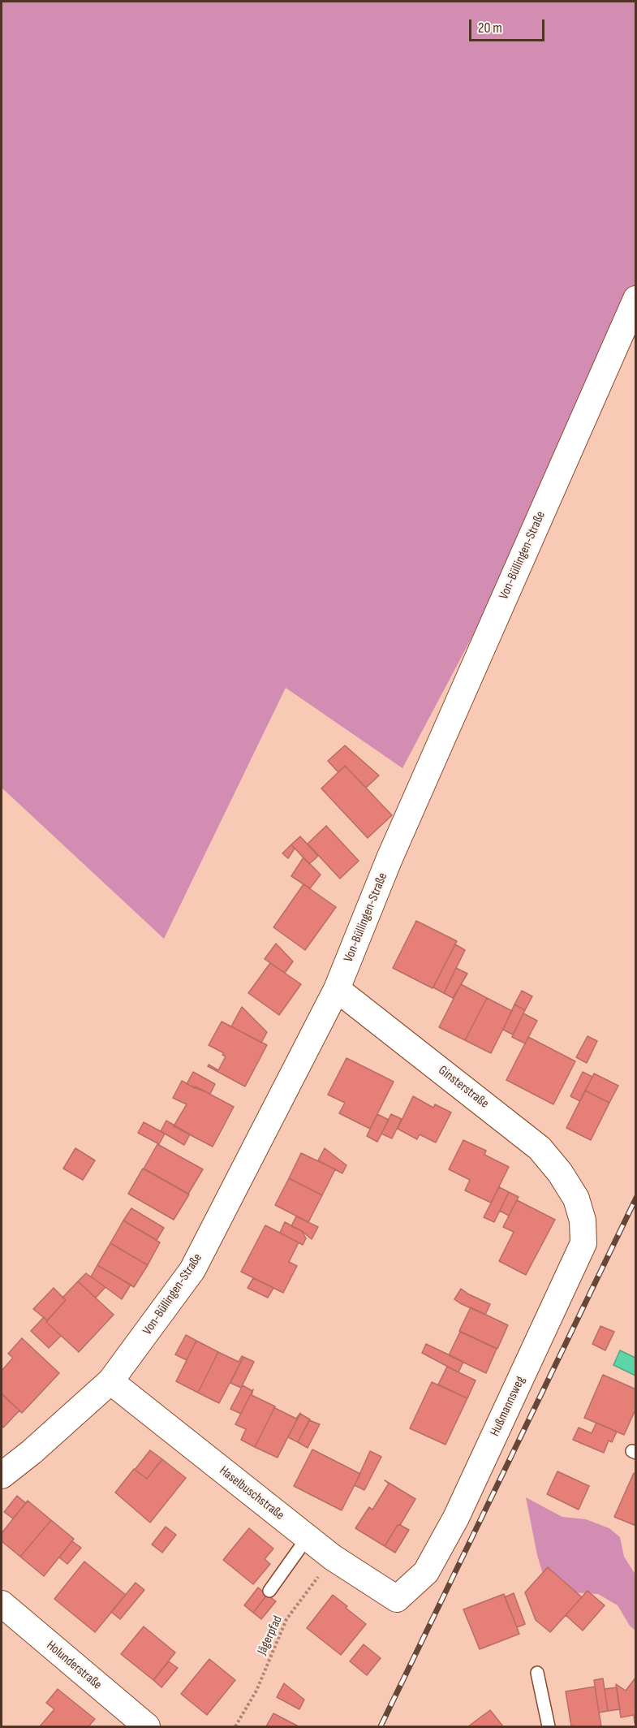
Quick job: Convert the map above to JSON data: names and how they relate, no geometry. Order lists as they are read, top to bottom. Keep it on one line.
{"streets":{"street":["Von-Büllingen-Straße","Ginsterstraße","Hußmannsweg","Haselbuschstraße","Holunderstraße"],"path":["Jägerpfad"]},"crossings":[["Von-Büllingen-Straße","Ginsterstraße"],["Von-Büllingen-Straße","Haselbuschstraße"],["Ginsterstraße","Hußmannsweg"],["Hußmannsweg","Haselbuschstraße"],["Haselbuschstraße","Jägerpfad"]],"scale_bar":"20 m"}
